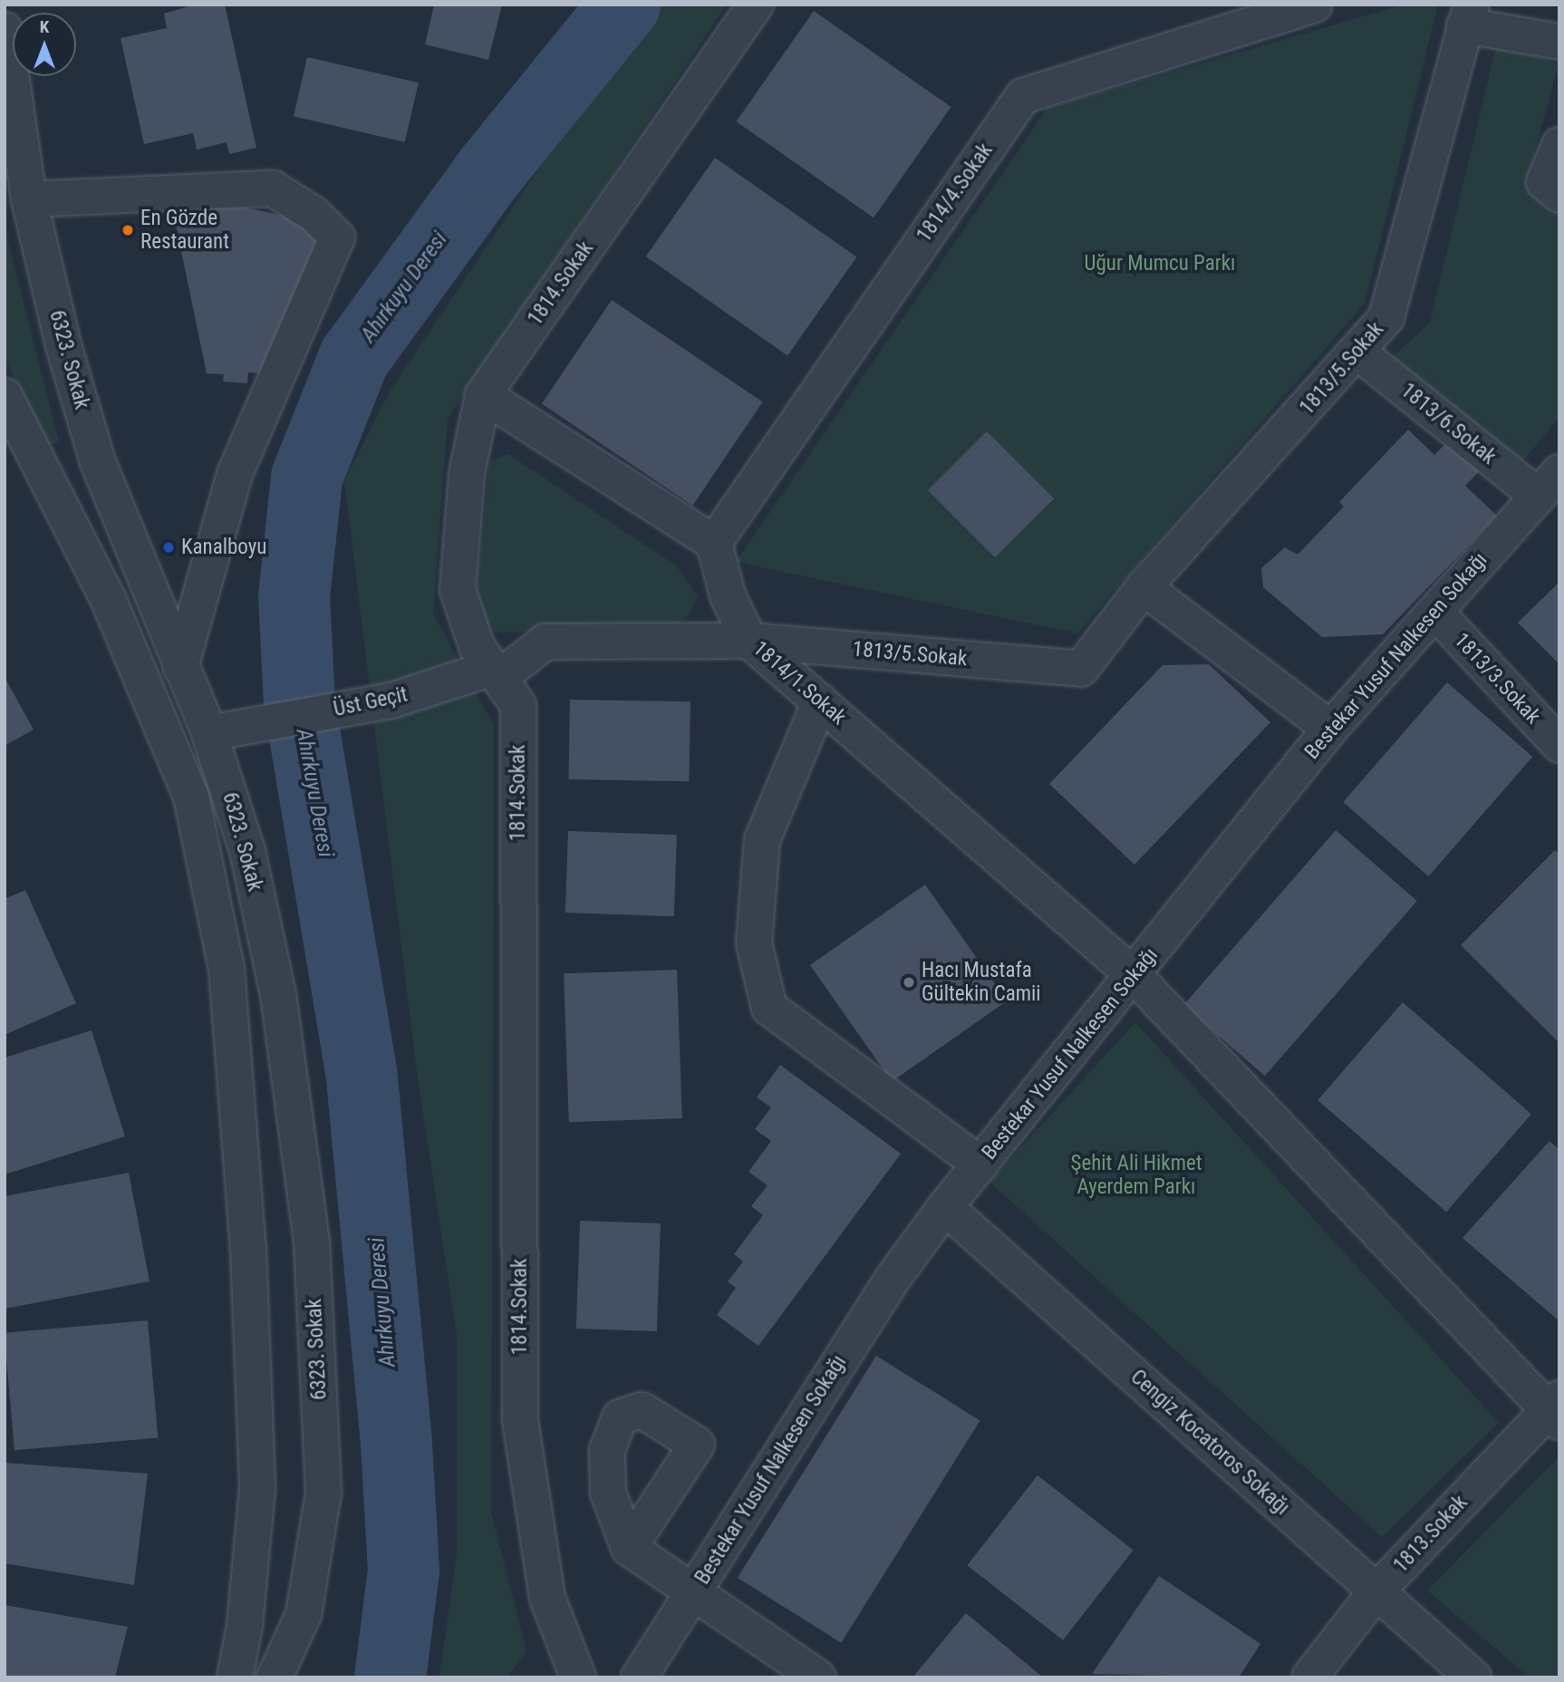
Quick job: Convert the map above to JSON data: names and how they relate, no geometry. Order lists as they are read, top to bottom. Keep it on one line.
{"streets":{"street":["1814/4.Sokak","1814.Sokak","6323. Sokak","1813/5.Sokak","1813/6.Sokak","Bestekar Yusuf Nalkesen Sokağı","1813/3.Sokak","1814/1.Sokak","Üst Geçit","Cengiz Kocatoros Sokağı","1813.Sokak"]},"crossings":[["1814/4.Sokak","1814/1.Sokak"],["1814.Sokak","Üst Geçit"],["6323. Sokak","Üst Geçit"],["1813/5.Sokak","1813/6.Sokak"],["1813/5.Sokak","1814/1.Sokak"],["1813/6.Sokak","Bestekar Yusuf Nalkesen Sokağı"],["Bestekar Yusuf Nalkesen Sokağı","1813/3.Sokak"],["Bestekar Yusuf Nalkesen Sokağı","1814/1.Sokak"],["Bestekar Yusuf Nalkesen Sokağı","Cengiz Kocatoros Sokağı"],["Cengiz Kocatoros Sokağı","1813.Sokak"]],"water":["Ahırkuyu Deresi"],"parks":["Uğur Mumcu Parkı","Şehit Ali Hikmet Ayerdem Parkı"],"places":["En Gözde Restaurant","Kanalboyu","Hacı Mustafa Gültekin Camii"],"north":"top"}
